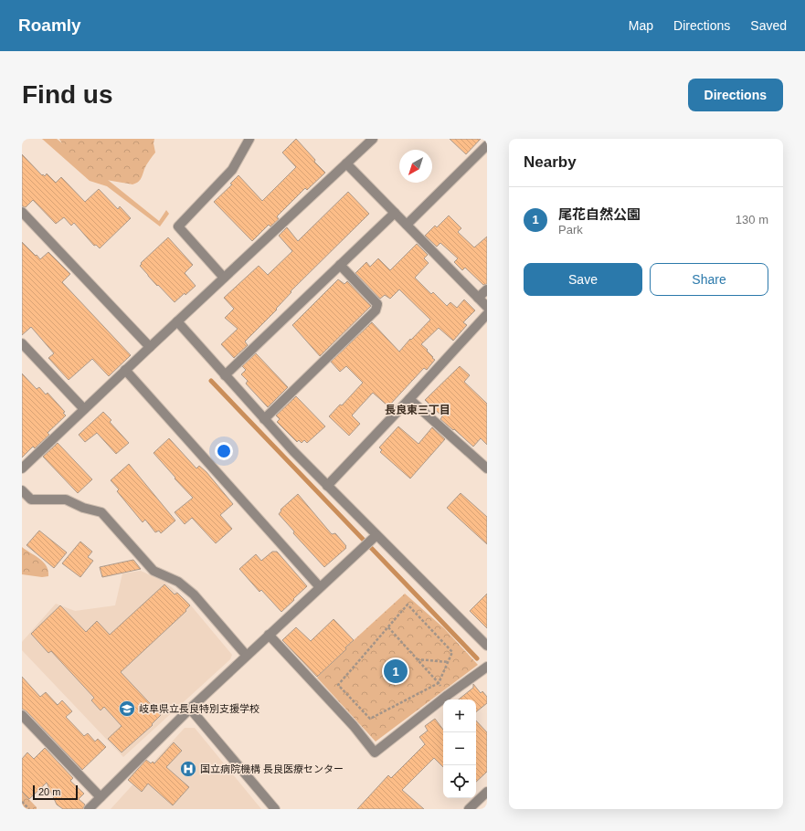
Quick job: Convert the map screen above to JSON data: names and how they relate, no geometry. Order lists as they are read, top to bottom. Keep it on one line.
{"districts":["長良東三丁目"],"places":{"school or university":["岐阜県立長良特別支援学校"],"hospital":["国立病院機構 長良医療センター"]},"scale_bar":"20 m","north":"bottom left","page":{"header":"Roamly","nav":["Map","Directions","Saved"],"buttons":["Directions",["Save","Share"]],"title":"Find us","heading":"Nearby","list":[{"mark":"1","name":"尾花自然公園","note":"Park","value":"130 m"}],"pins":"1","map_buttons":["+","−"],"scale":"20 m"}}
